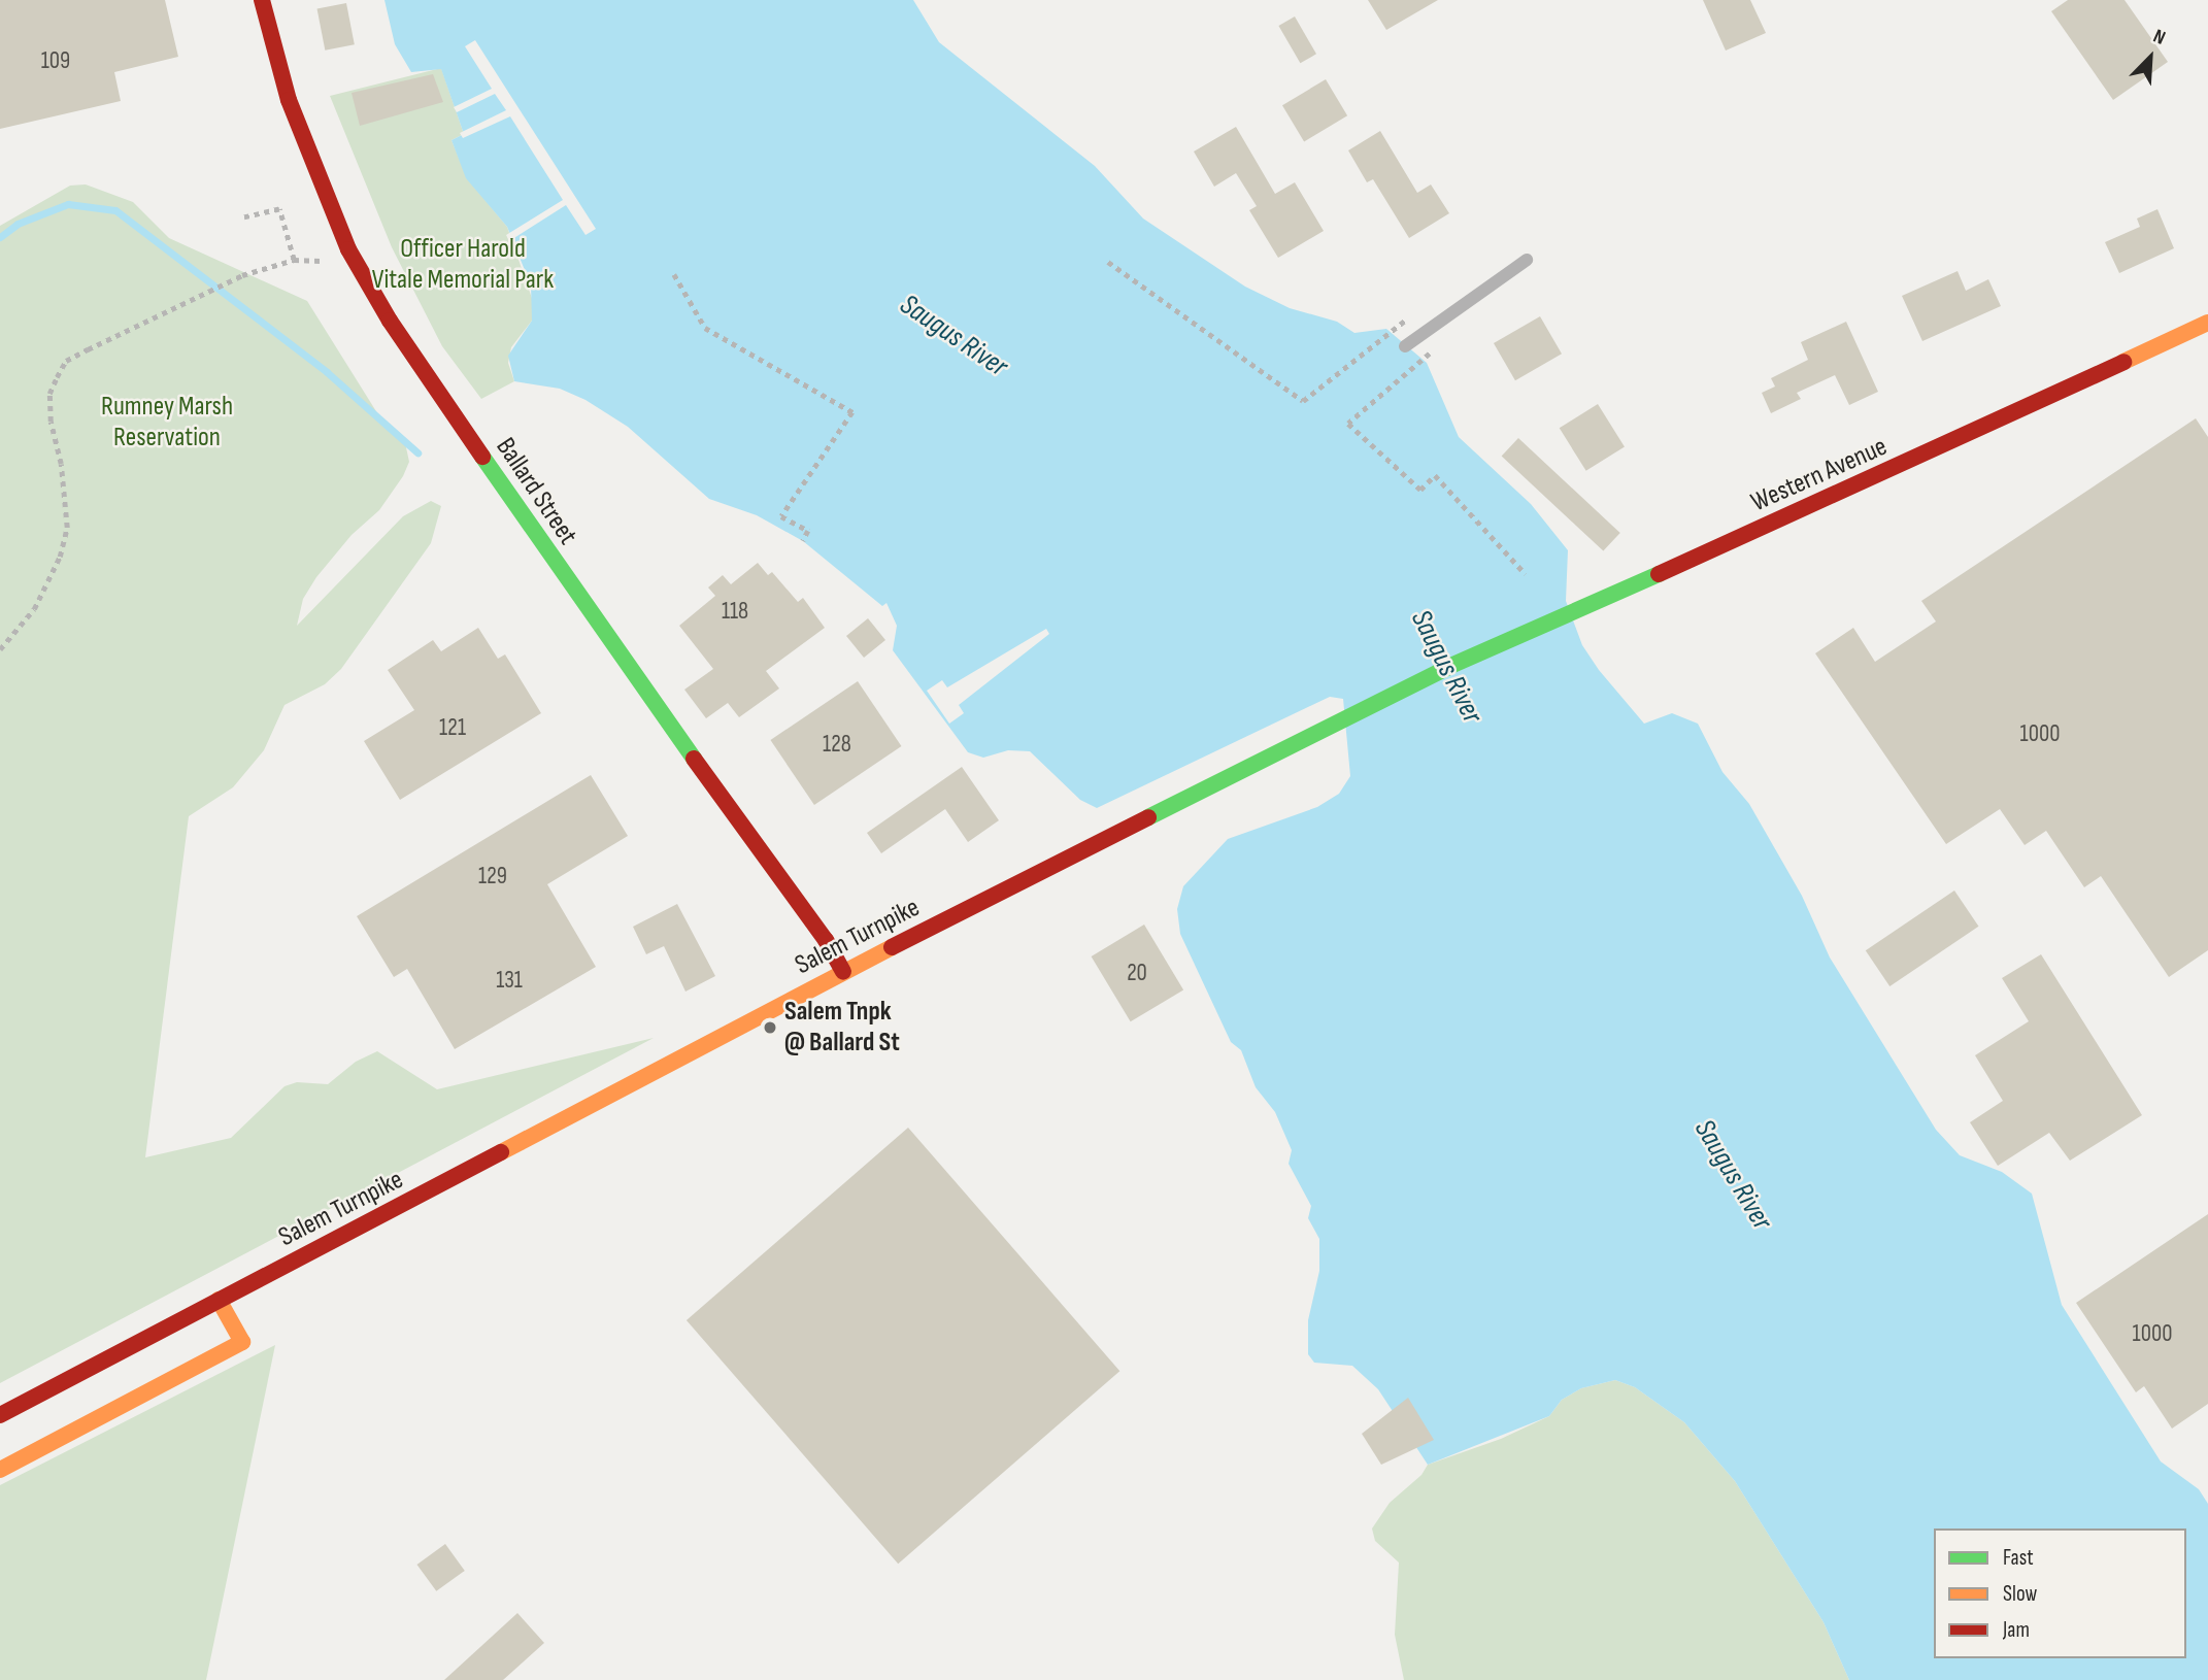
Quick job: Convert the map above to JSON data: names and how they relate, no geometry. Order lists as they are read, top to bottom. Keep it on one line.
{"streets":{"main road":["Western Avenue","Ballard Street","Salem Turnpike"]},"crossings":[["Western Avenue","Salem Turnpike"],["Ballard Street","Salem Turnpike"]],"water":["Saugus River"],"parks":["Officer Harold Vitale Memorial Park","Rumney Marsh Reservation"],"places":["Salem Tnpk @ Ballard St"],"house_numbers":["109","118","121","1000","128","129","20","131","1000"],"legend":["Fast","Slow","Jam"],"north":"top right"}
